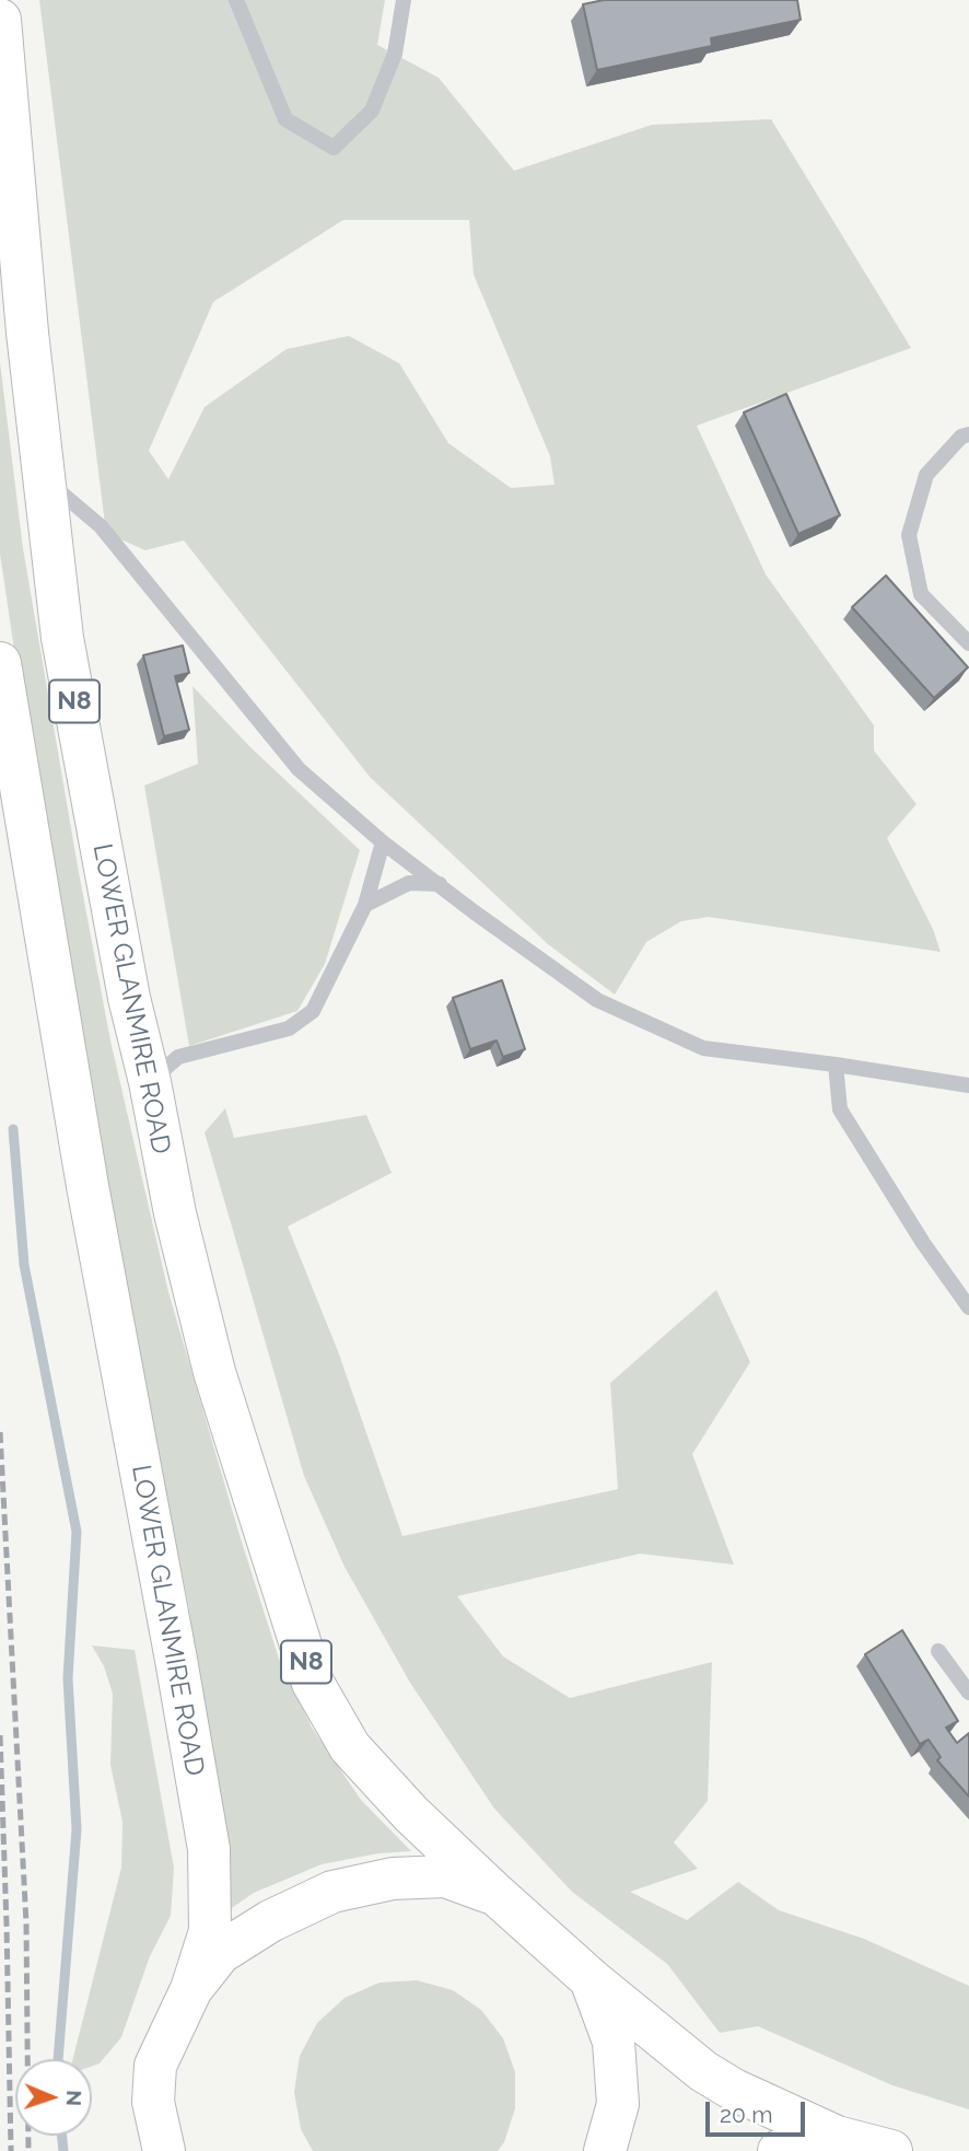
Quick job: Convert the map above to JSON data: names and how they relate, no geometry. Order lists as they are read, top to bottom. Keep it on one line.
{"streets":{"main road":["N8","LOWER GLANMIRE ROAD"]},"crossings":[["N8","LOWER GLANMIRE ROAD"]],"scale_bar":"20 m","north":"right"}
